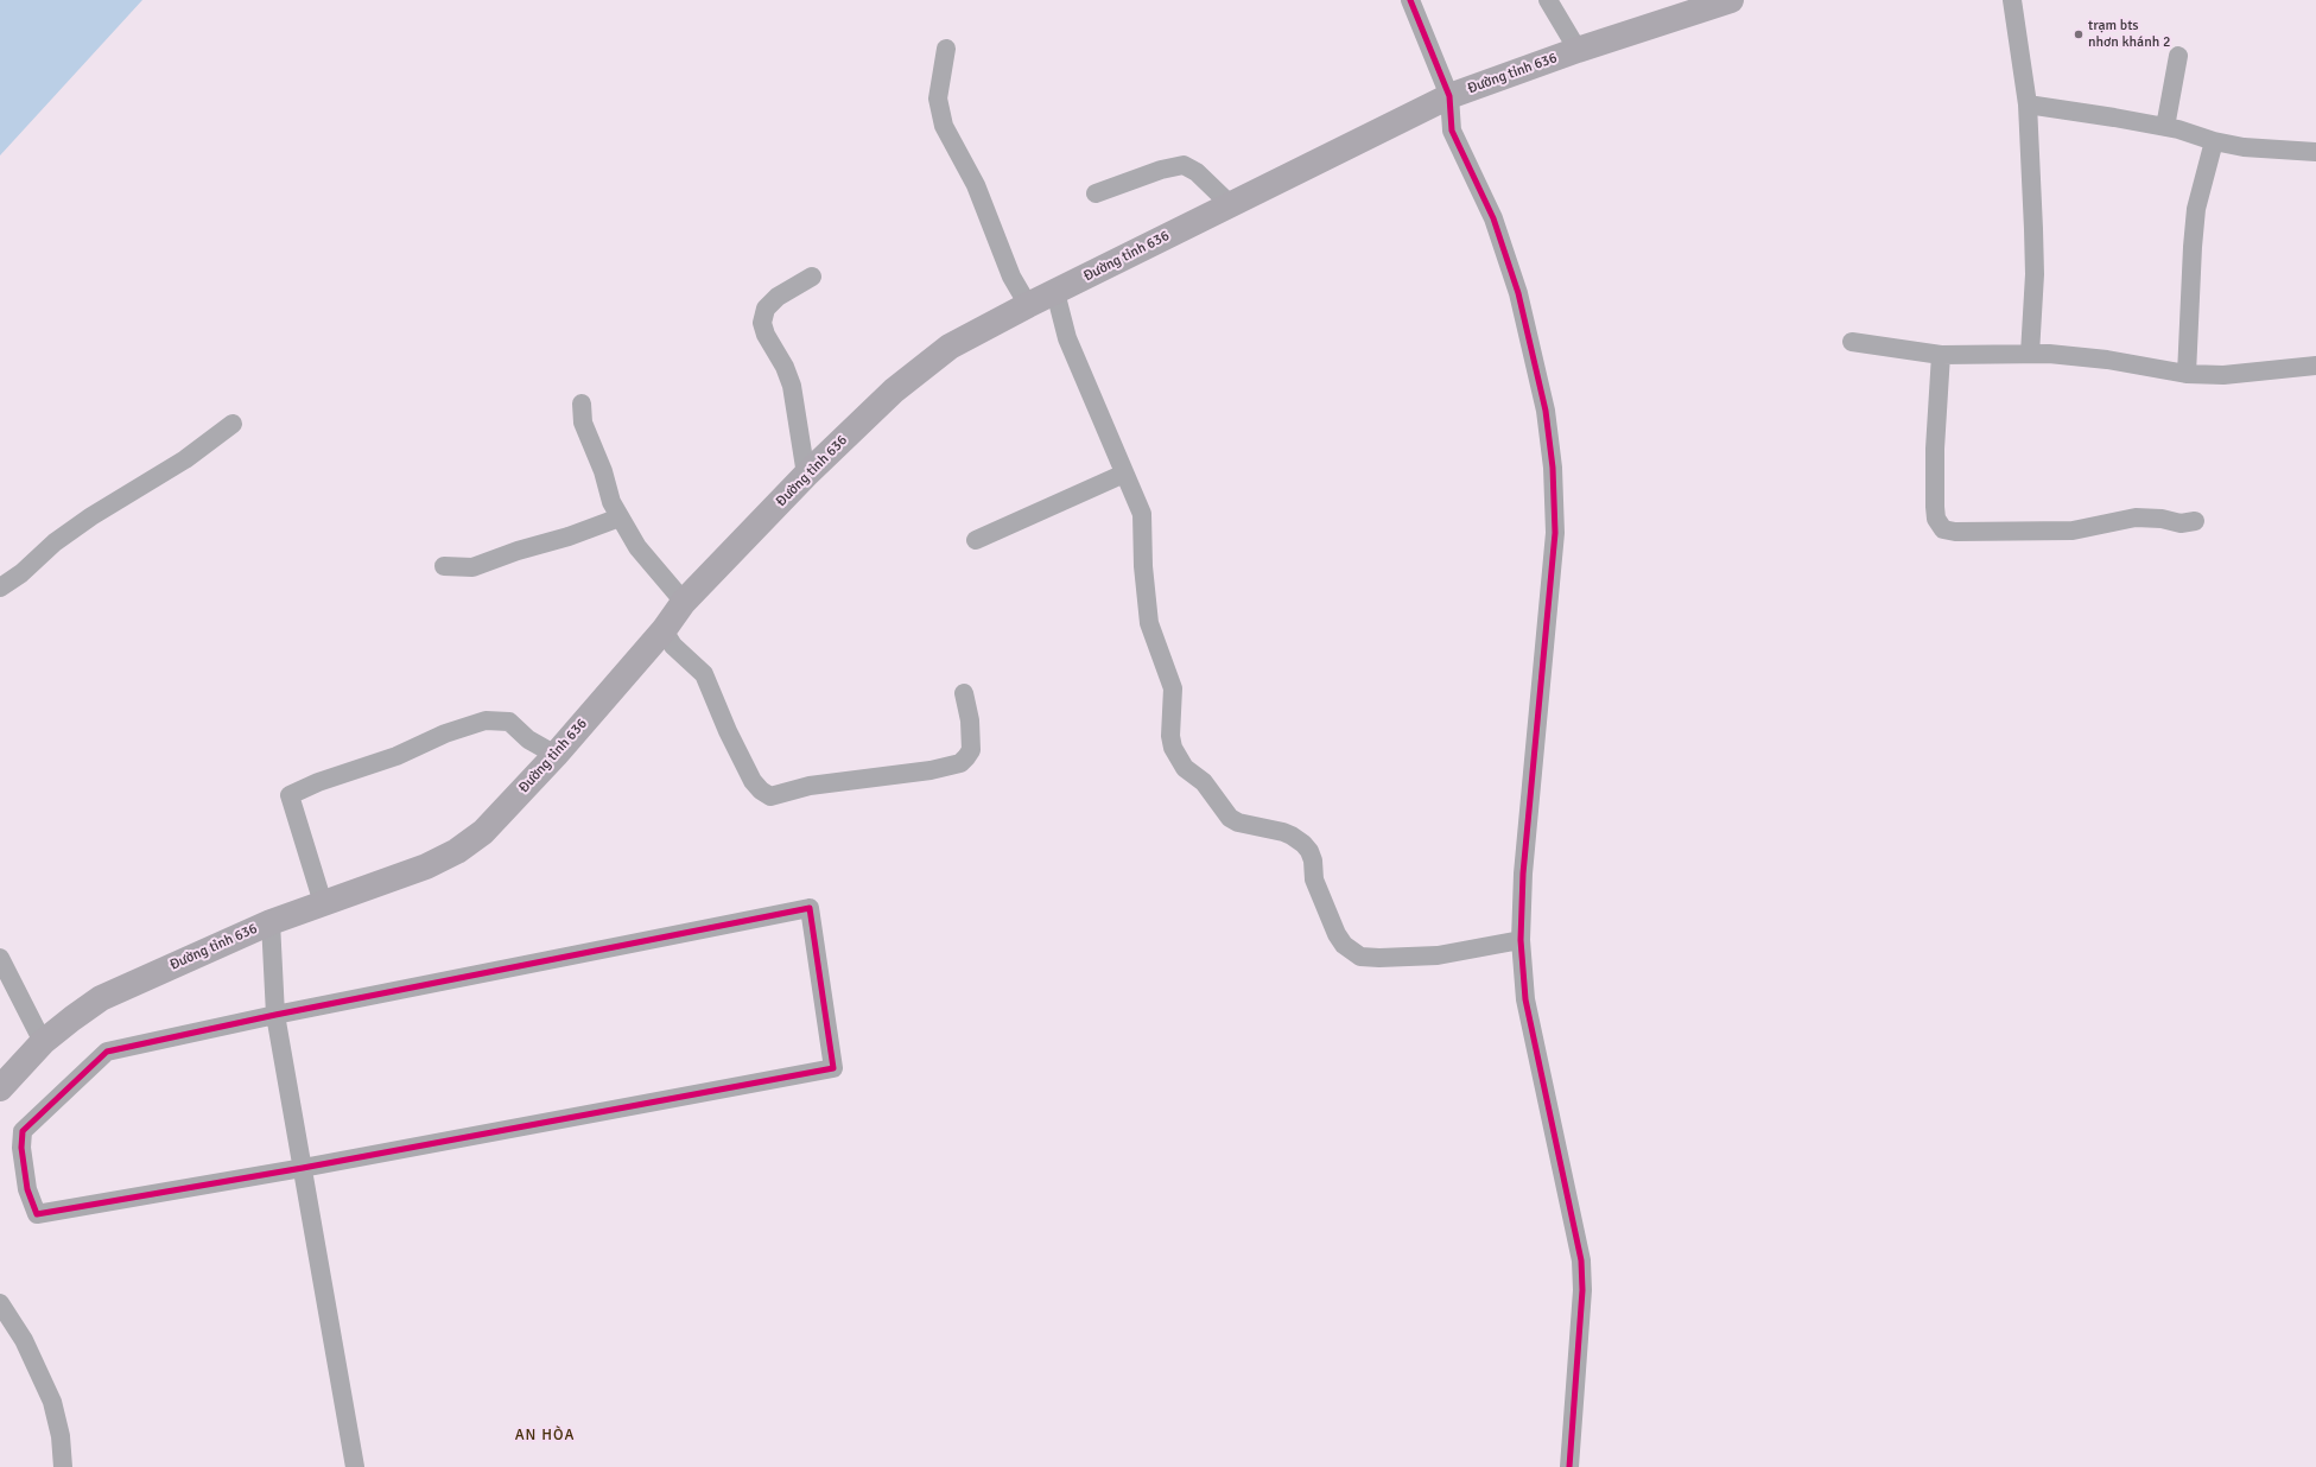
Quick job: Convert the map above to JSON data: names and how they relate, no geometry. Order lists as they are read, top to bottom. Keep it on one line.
{"streets":{"main road":["Đường tỉnh 636"]},"districts":["AN HÒA"],"places":["trạm bts nhơn khánh 2"]}
